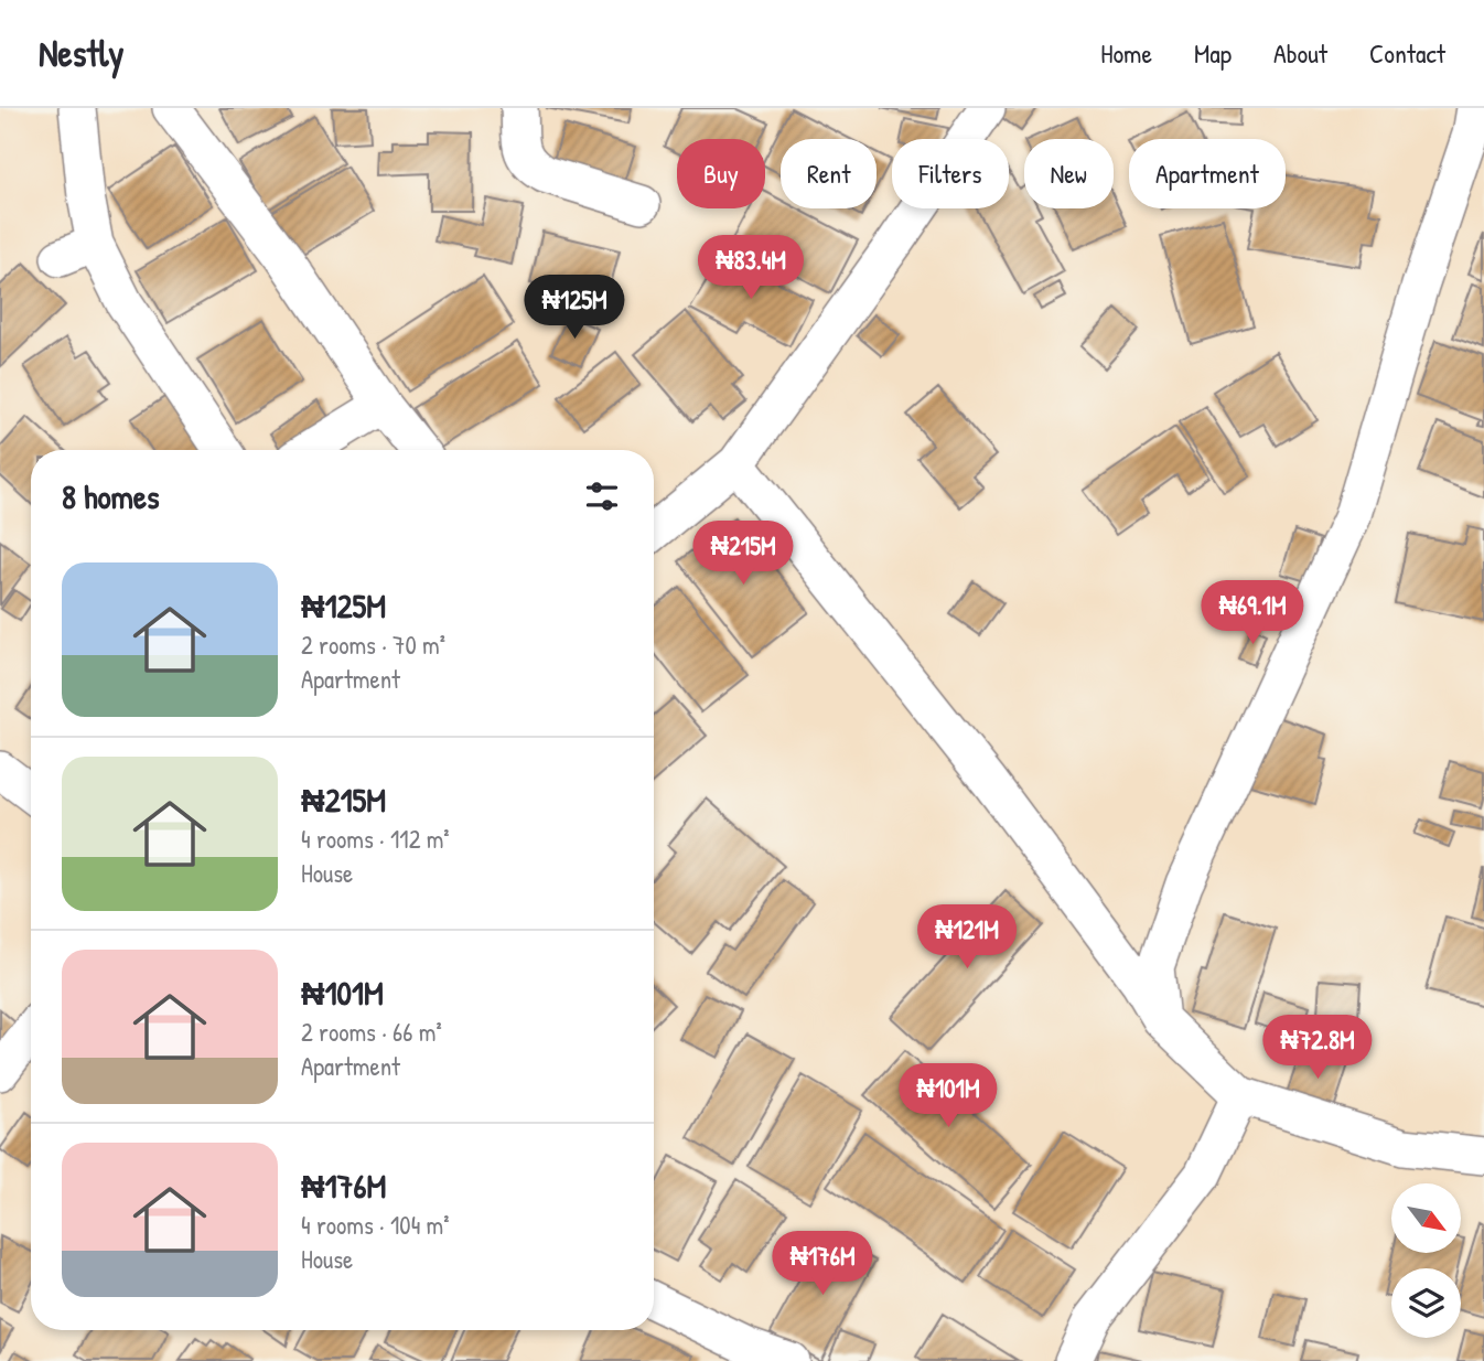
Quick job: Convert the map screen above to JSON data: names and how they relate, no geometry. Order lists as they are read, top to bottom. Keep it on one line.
{"north":"bottom right","page":{"header":"Nestly","nav":["Home","Map","About","Contact"],"chip":["Buy","Rent","Filters","New","Apartment"],"price":["₦83.4M","₦125M","₦215M","₦69.1M","₦121M","₦72.8M","₦101M","₦176M"],"heading":"8 homes","list":[{"name":"₦125M","note":"2 rooms · 70 m² · Apartment"},{"name":"₦215M","note":"4 rooms · 112 m² · House"},{"name":"₦101M","note":"2 rooms · 66 m² · Apartment"},{"name":"₦176M","note":"4 rooms · 104 m² · House"}]}}
